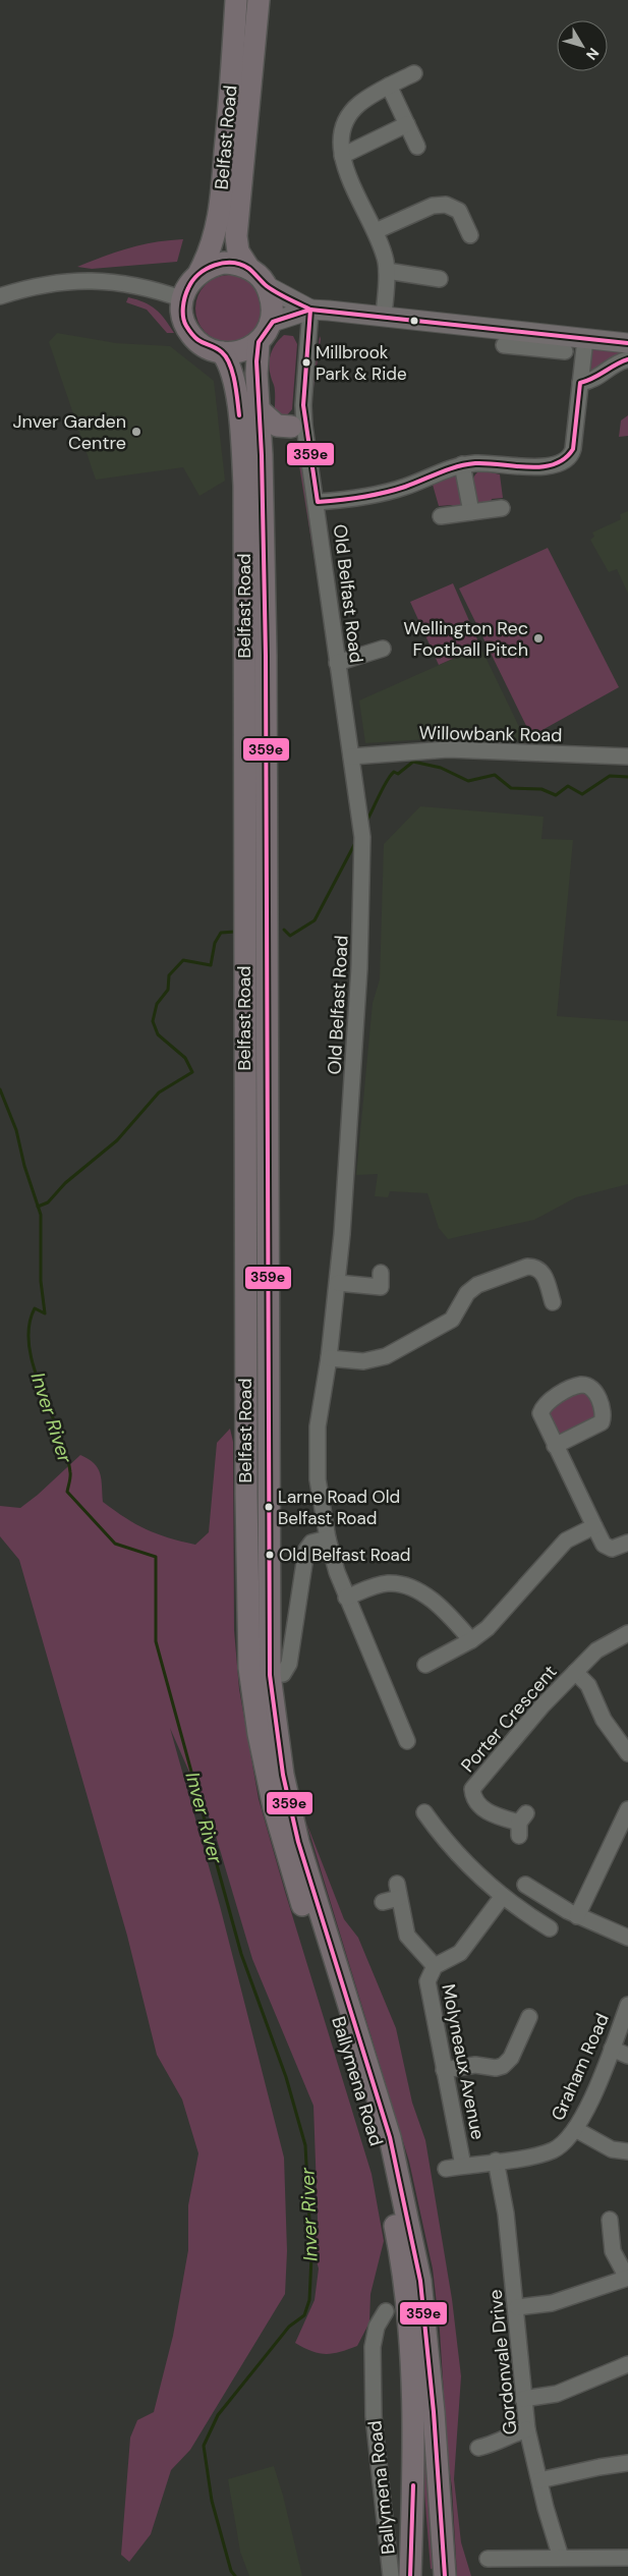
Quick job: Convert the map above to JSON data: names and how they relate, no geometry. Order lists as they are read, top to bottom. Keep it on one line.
{"streets":{"highway":["Belfast Road","Ballymena Road"],"street":["Old Belfast Road","Willowbank Road","Porter Crescent","Molyneaux Avenue","Graham Road","Gordonvale Drive"]},"crossings":[["Belfast Road","Ballymena Road"],["Old Belfast Road","Willowbank Road"],["Molyneaux Avenue","Graham Road"],["Graham Road","Gordonvale Drive"]],"water":["Inver River"],"places":["Millbrook Park & Ride","Jnver Garden Centre","Wellington Rec Football Pitch","Larne Road Old Belfast Road","Old Belfast Road"],"lines":["transit line 359e"],"north":"bottom right"}
